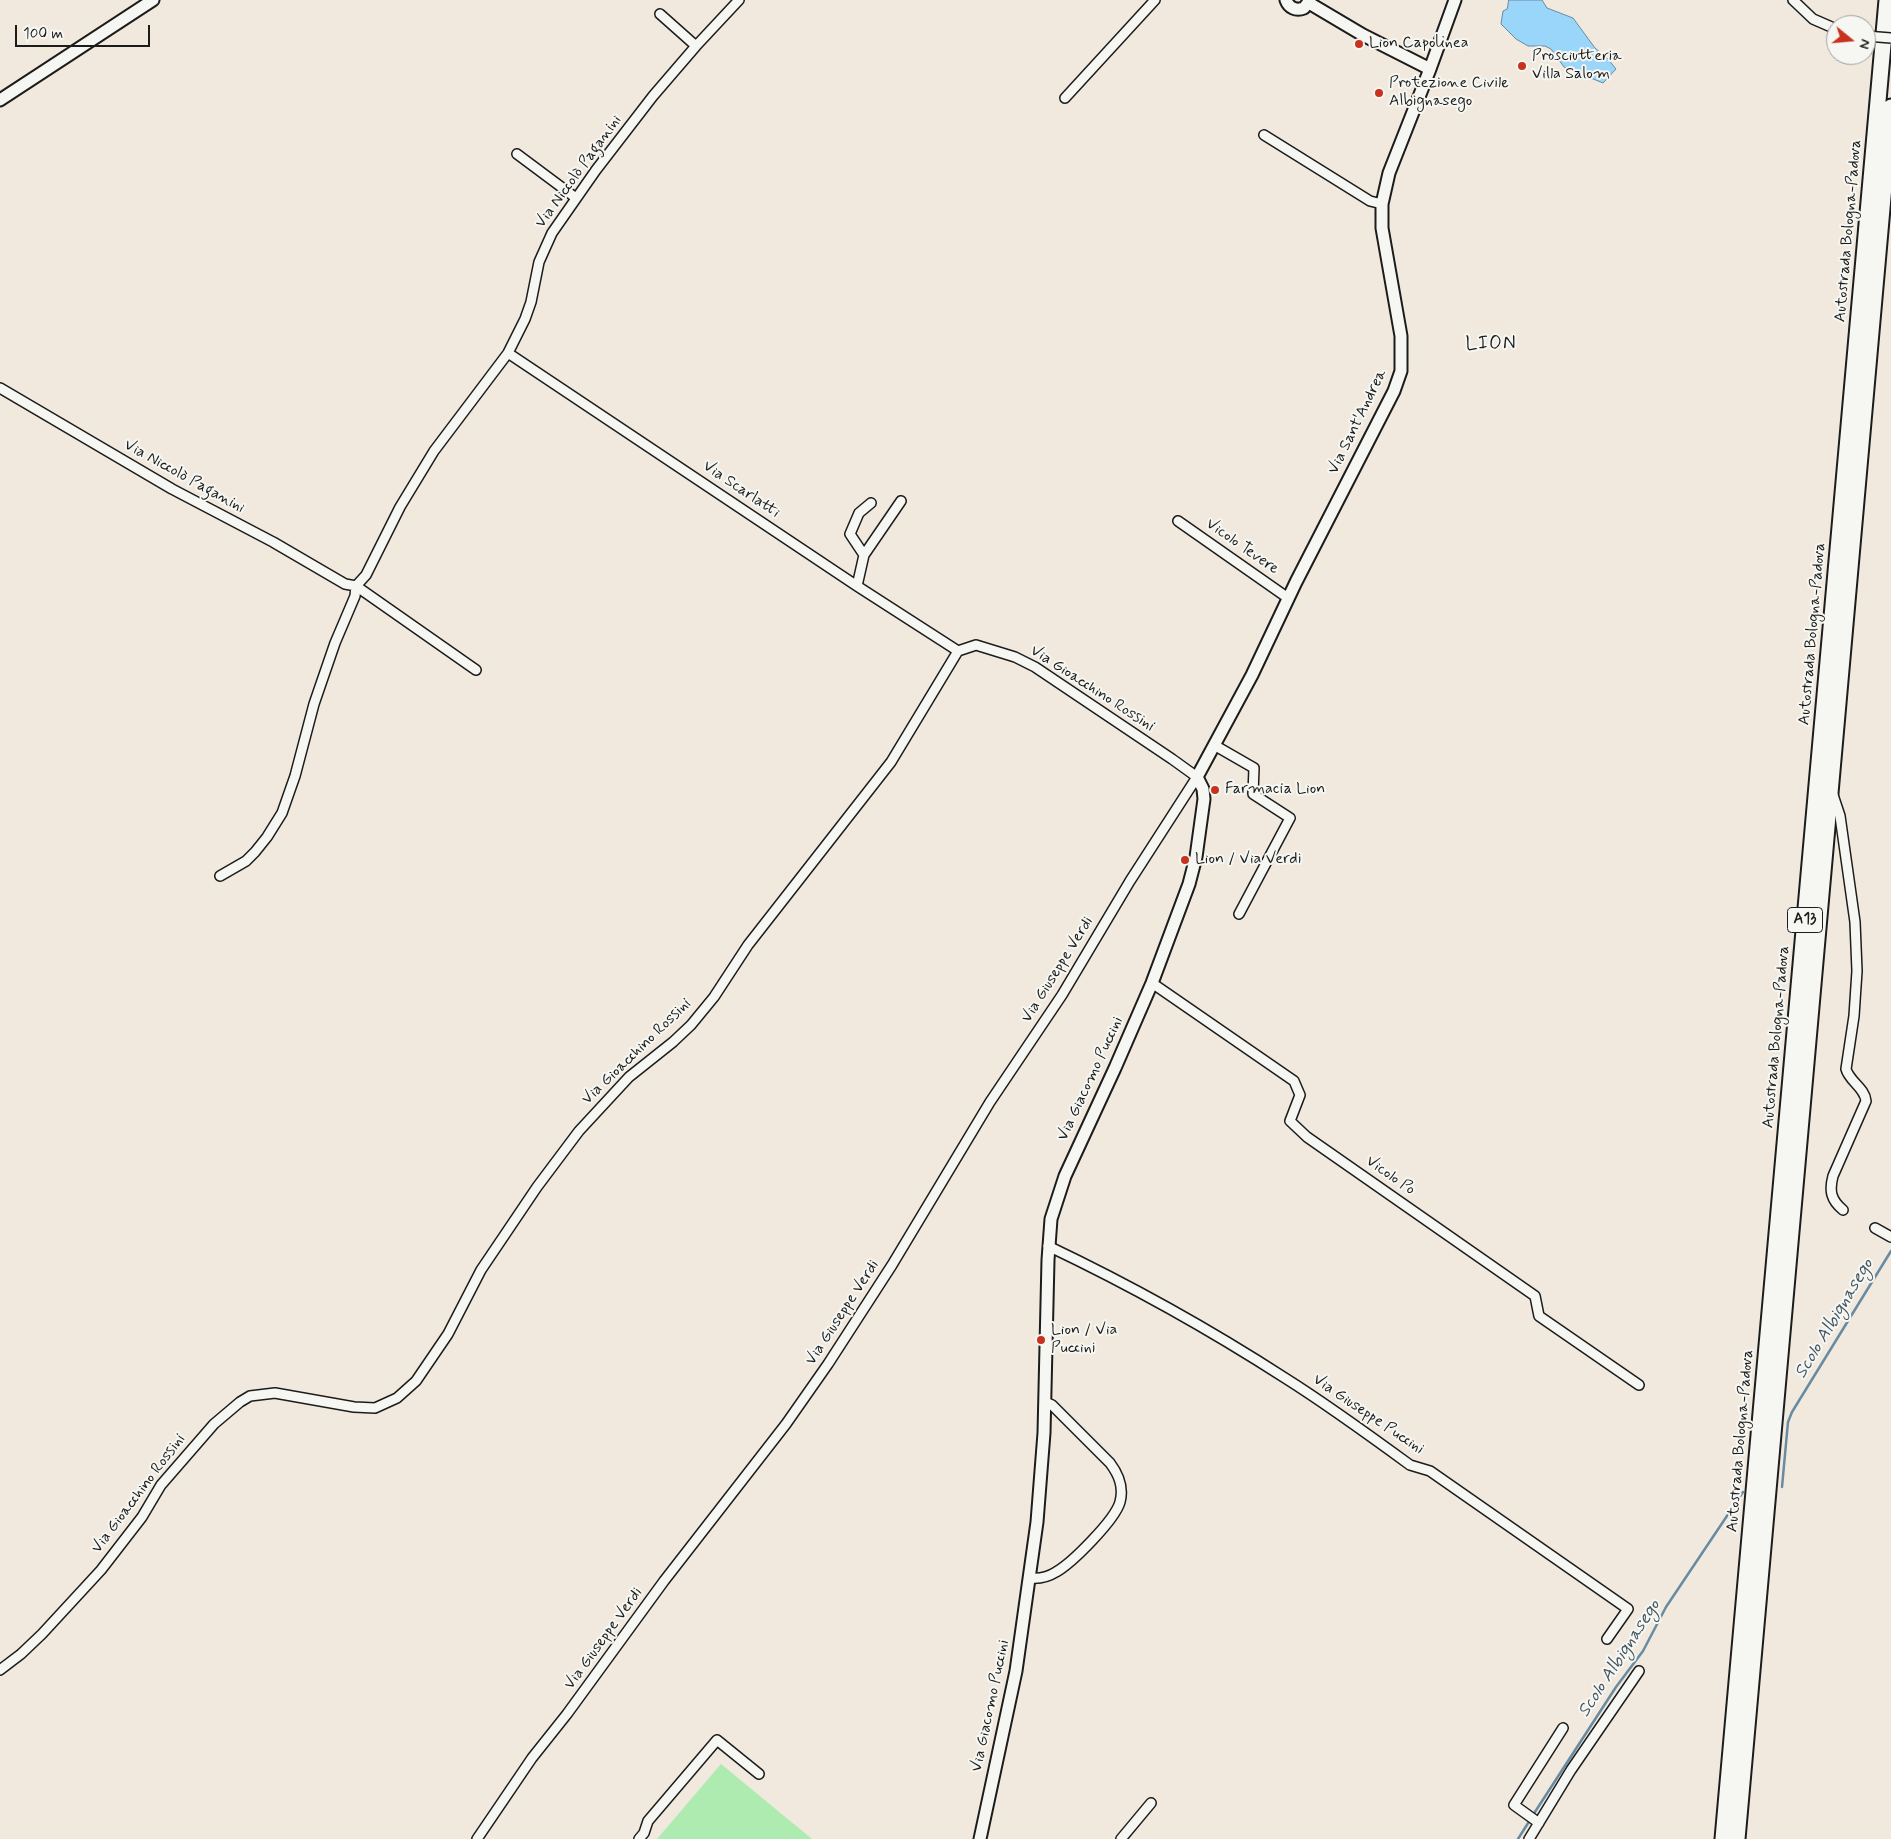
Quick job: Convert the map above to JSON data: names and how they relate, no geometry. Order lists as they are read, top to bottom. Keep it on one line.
{"streets":{"highway":["Autostrada Bologna-Padova","A13"],"street":["Via Niccolò Paganini","Via Sant'Andrea","Via Scarlatti","Vicolo Tevere","Via Gioacchino Rossini","Via Giuseppe Verdi","Via Giacomo Puccini","Vicolo Po","Via Giuseppe Puccini"]},"crossings":[["Via Niccolò Paganini","Via Scarlatti"],["Via Sant'Andrea","Vicolo Tevere"],["Via Sant'Andrea","Via Gioacchino Rossini"],["Via Sant'Andrea","Via Giuseppe Verdi"],["Via Sant'Andrea","Via Giacomo Puccini"],["Via Scarlatti","Via Gioacchino Rossini"],["Via Gioacchino Rossini","Via Giuseppe Verdi"],["Via Gioacchino Rossini","Via Giacomo Puccini"],["Via Giuseppe Verdi","Via Giacomo Puccini"],["Via Giacomo Puccini","Vicolo Po"],["Via Giacomo Puccini","Via Giuseppe Puccini"]],"districts":["LION"],"water":["Scolo Albignasego"],"places":["Lion Capolinea","Prosciutteria Villa Salom","Protezione Civile Albignasego","Farmacia Lion","Lion / Via Verdi","Lion / Via Puccini"],"scale_bar":"100 m","north":"right"}
